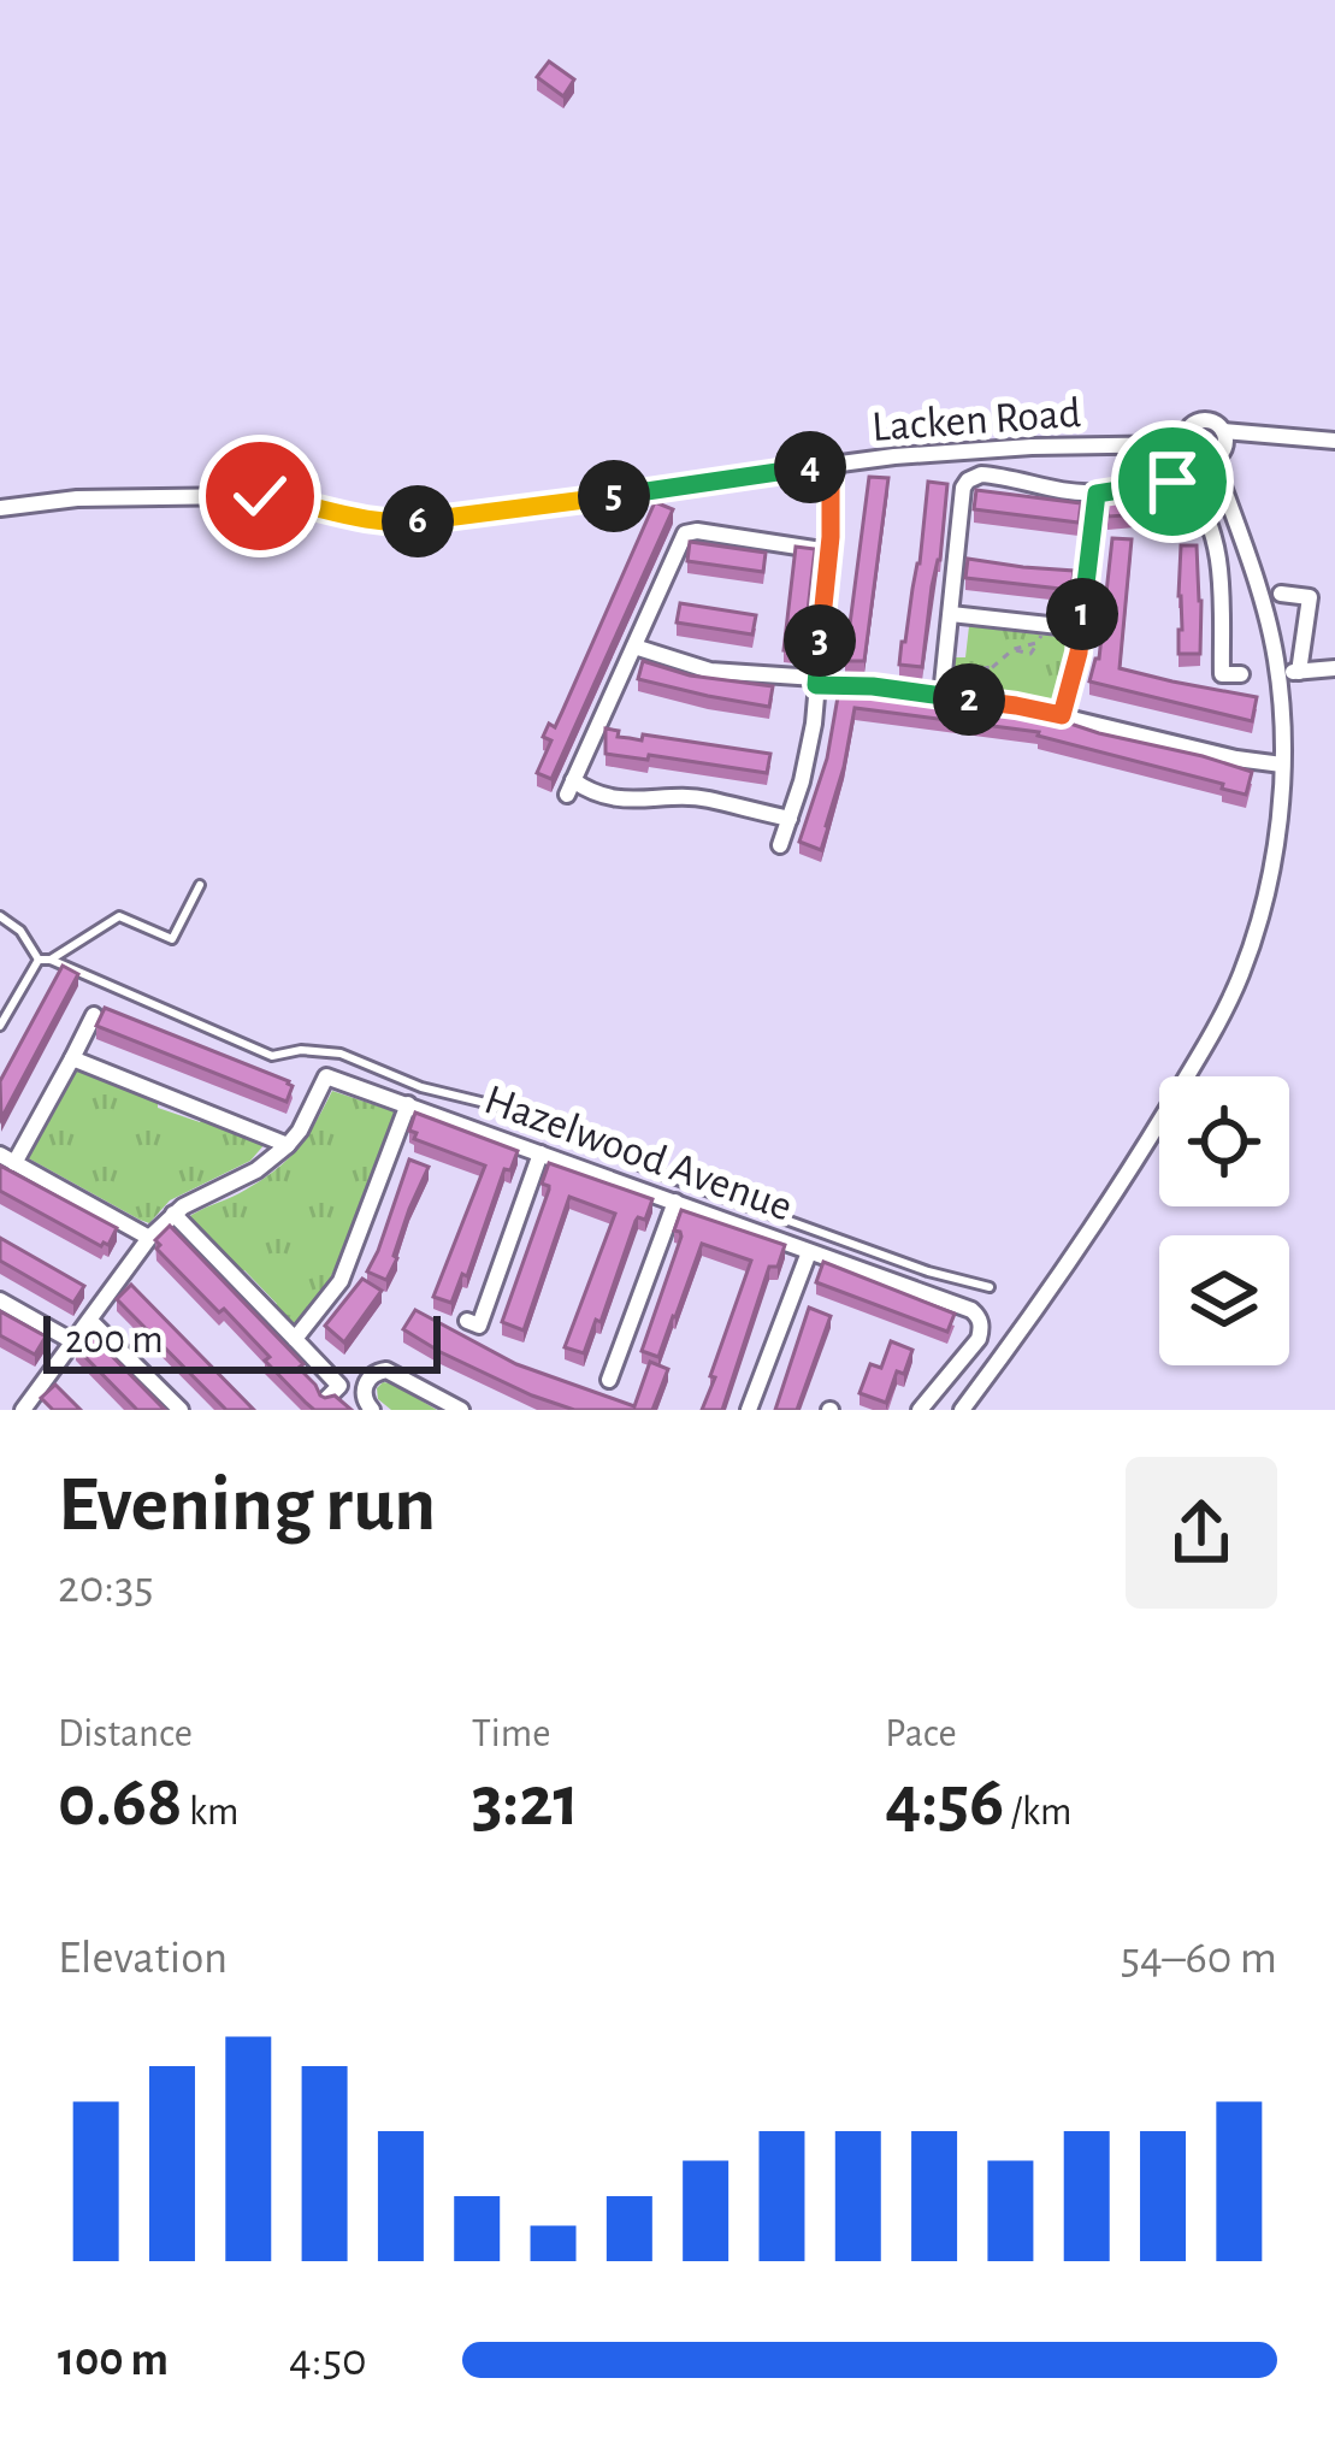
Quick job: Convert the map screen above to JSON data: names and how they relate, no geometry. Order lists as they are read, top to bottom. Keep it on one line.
{"streets":{"street":["Lacken Road","Hazelwood Avenue"]},"scale_bar":"200 m","page":{"pins":["4","5","6","1","3","2"],"scale":"200 m","heading":["Evening run","20:35"],"stats":[["Distance","0.68 km"],["Time","3:21"],["Pace","4:56 /km"]],"chart":["Elevation","54–60 m"],"list":[{"name":"100 m","note":"4:50"}]}}
